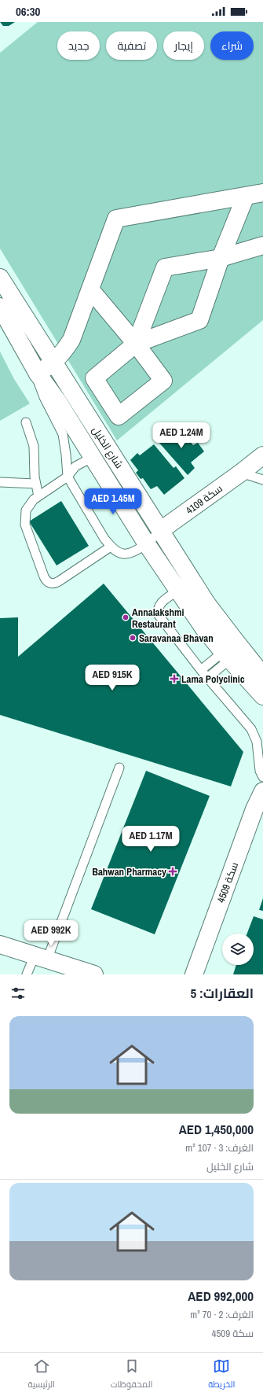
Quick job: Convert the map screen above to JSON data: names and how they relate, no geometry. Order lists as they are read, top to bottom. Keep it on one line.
{"streets":{"street":["شارع الخليل","سكة 4109","سكة 4509"]},"crossings":[["شارع الخليل","سكة 4109"]],"places":{"other":["Annalakshmi Restaurant","Saravanaa Bhavan"],"health":["Lama Polyclinic","Bahwan Pharmacy"]},"page":{"status":"06:30","chip":["شراء","إيجار","تصفية","جديد"],"price":["AED 1.24M","AED 1.45M","AED 915K","AED 1.17M","AED 992K"],"heading":"العقارات: 5","list":[{"name":"AED 1,450,000","note":"الغرف: 3 · 107 m² · شارع الخليل"},{"name":"AED 992,000","note":"الغرف: 2 · 70 m² · سكة 4509"}],"tabs":["الخريطة","المحفوظات","الرئيسية"]}}
